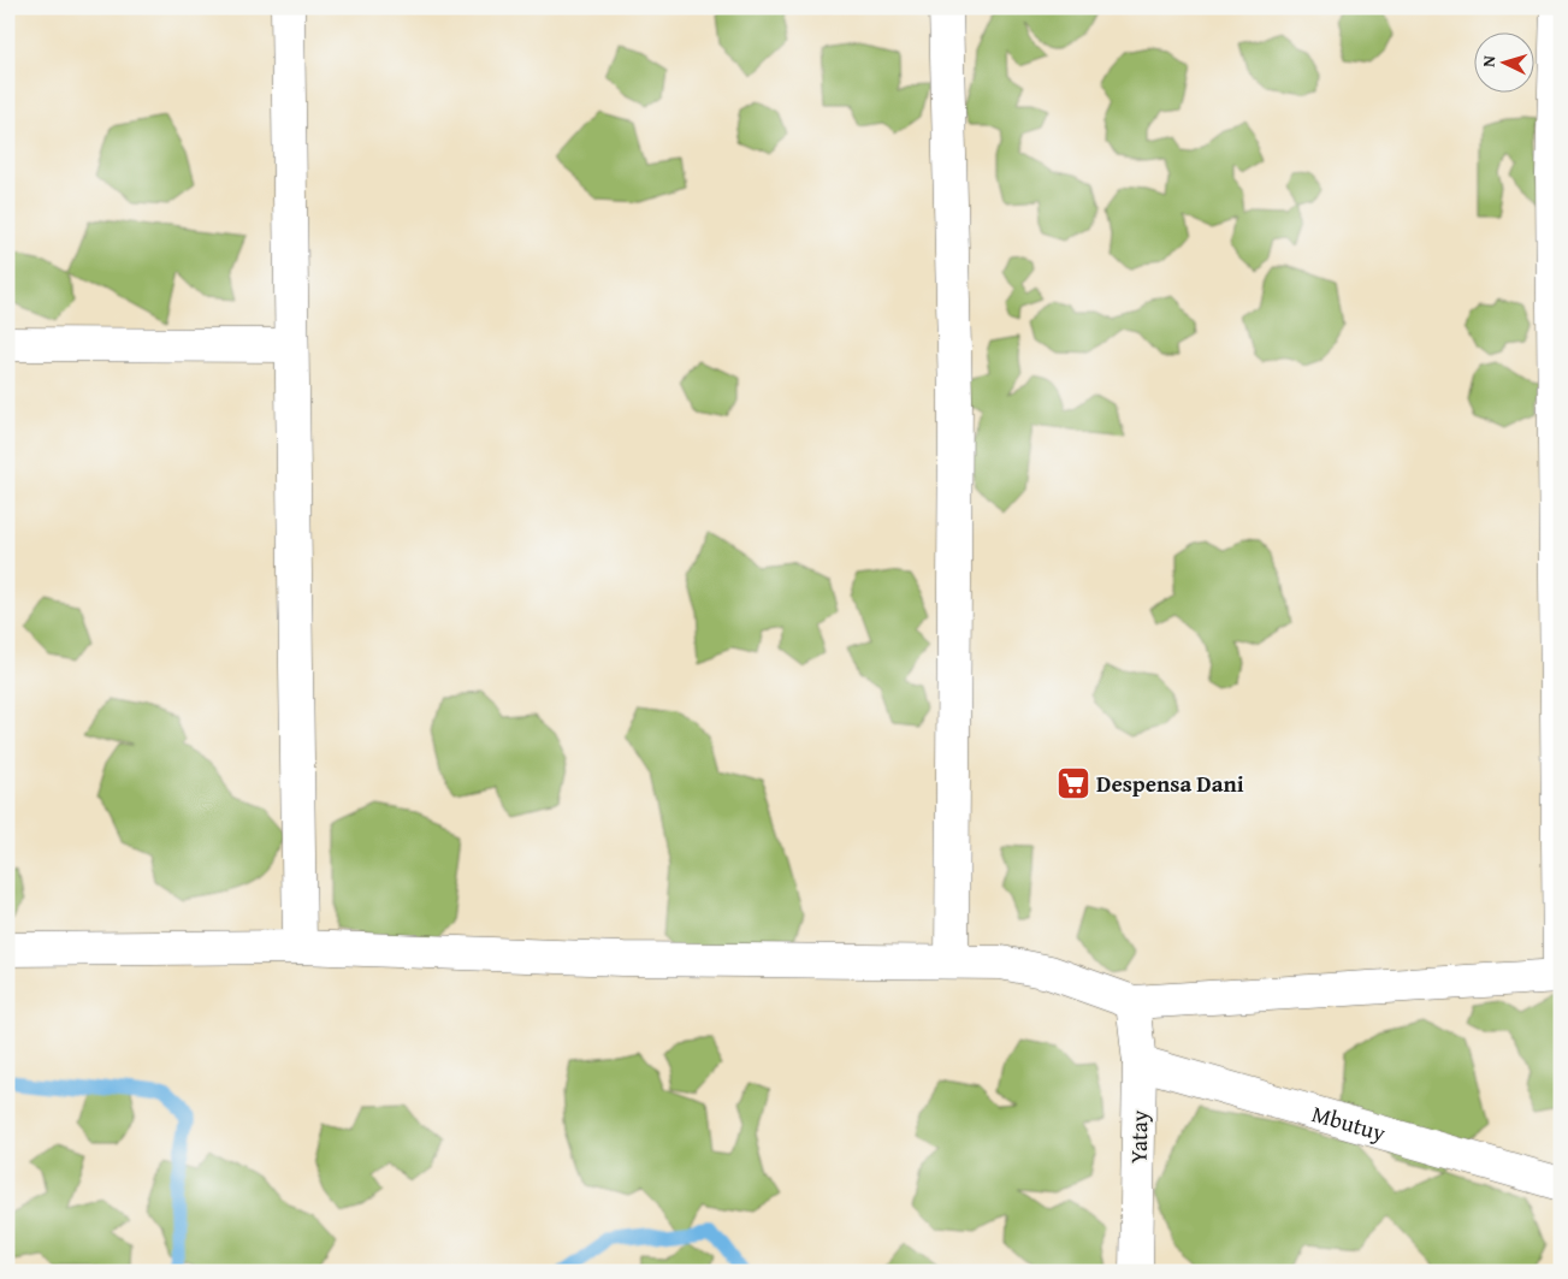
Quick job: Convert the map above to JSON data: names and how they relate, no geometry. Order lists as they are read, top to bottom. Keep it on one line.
{"streets":{"street":["Mbutuy","Yatay"]},"crossings":[["Mbutuy","Yatay"]],"places":{"supermarket":["Despensa Dani"]},"north":"left"}
